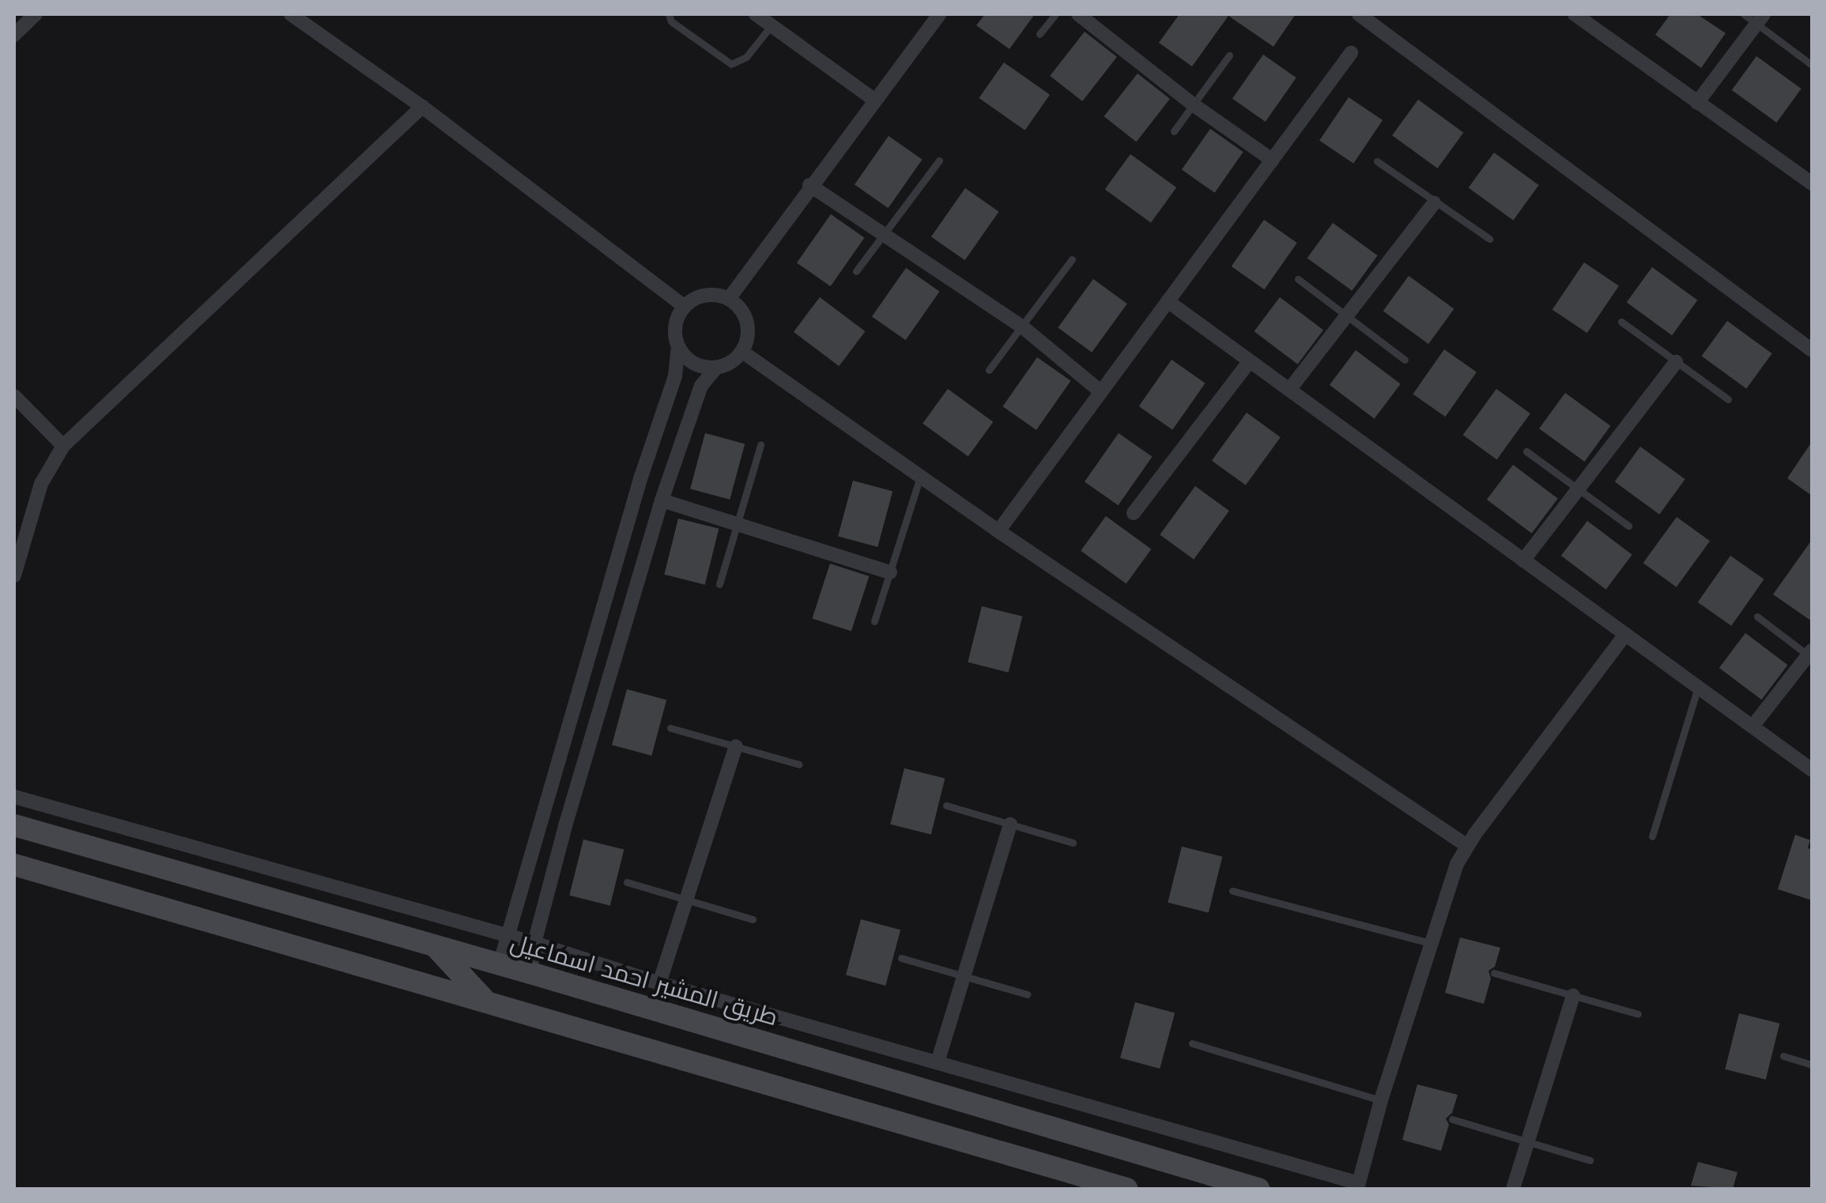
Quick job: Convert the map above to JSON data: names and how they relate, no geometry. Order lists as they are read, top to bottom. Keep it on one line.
{"streets":{"street":["طريق المشير احمد اسماعيل"]}}
